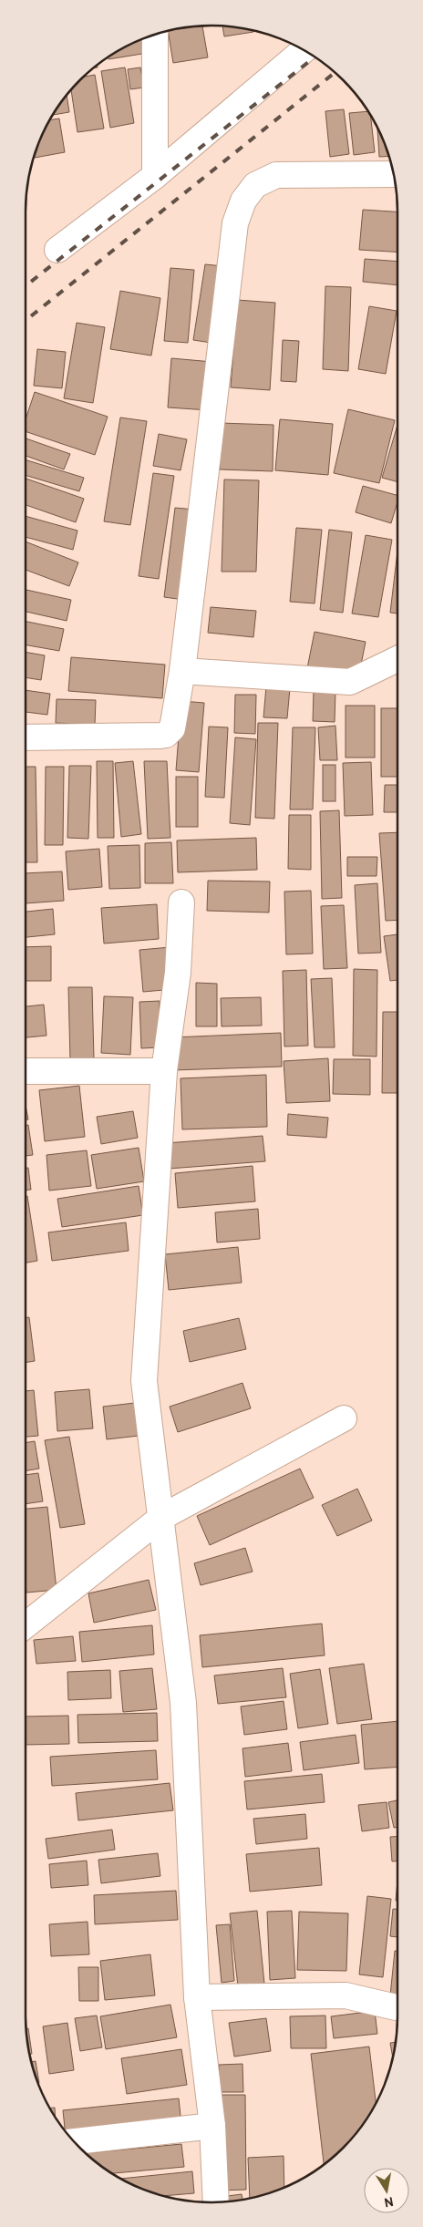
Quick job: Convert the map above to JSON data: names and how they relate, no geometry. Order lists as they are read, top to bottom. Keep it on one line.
{"north":"bottom"}
